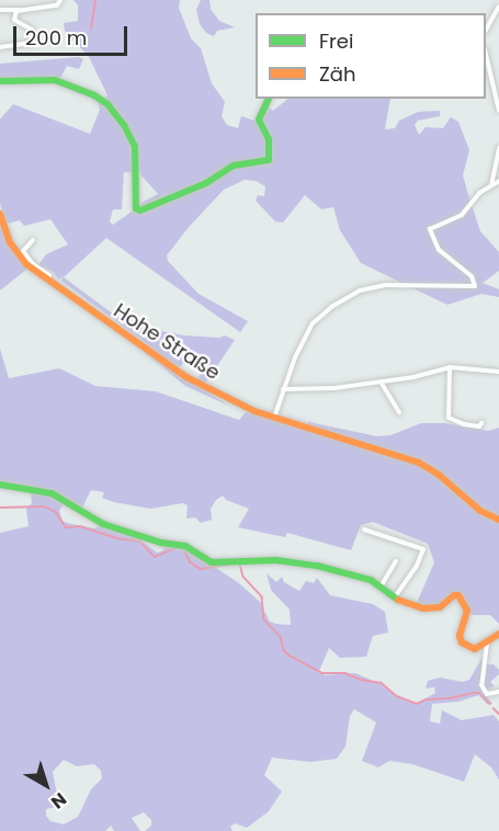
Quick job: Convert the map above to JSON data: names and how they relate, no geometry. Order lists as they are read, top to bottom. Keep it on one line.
{"streets":{"street":["Hohe Straße"]},"legend":["Frei","Zäh"],"scale_bar":"200 m","north":"bottom right"}
